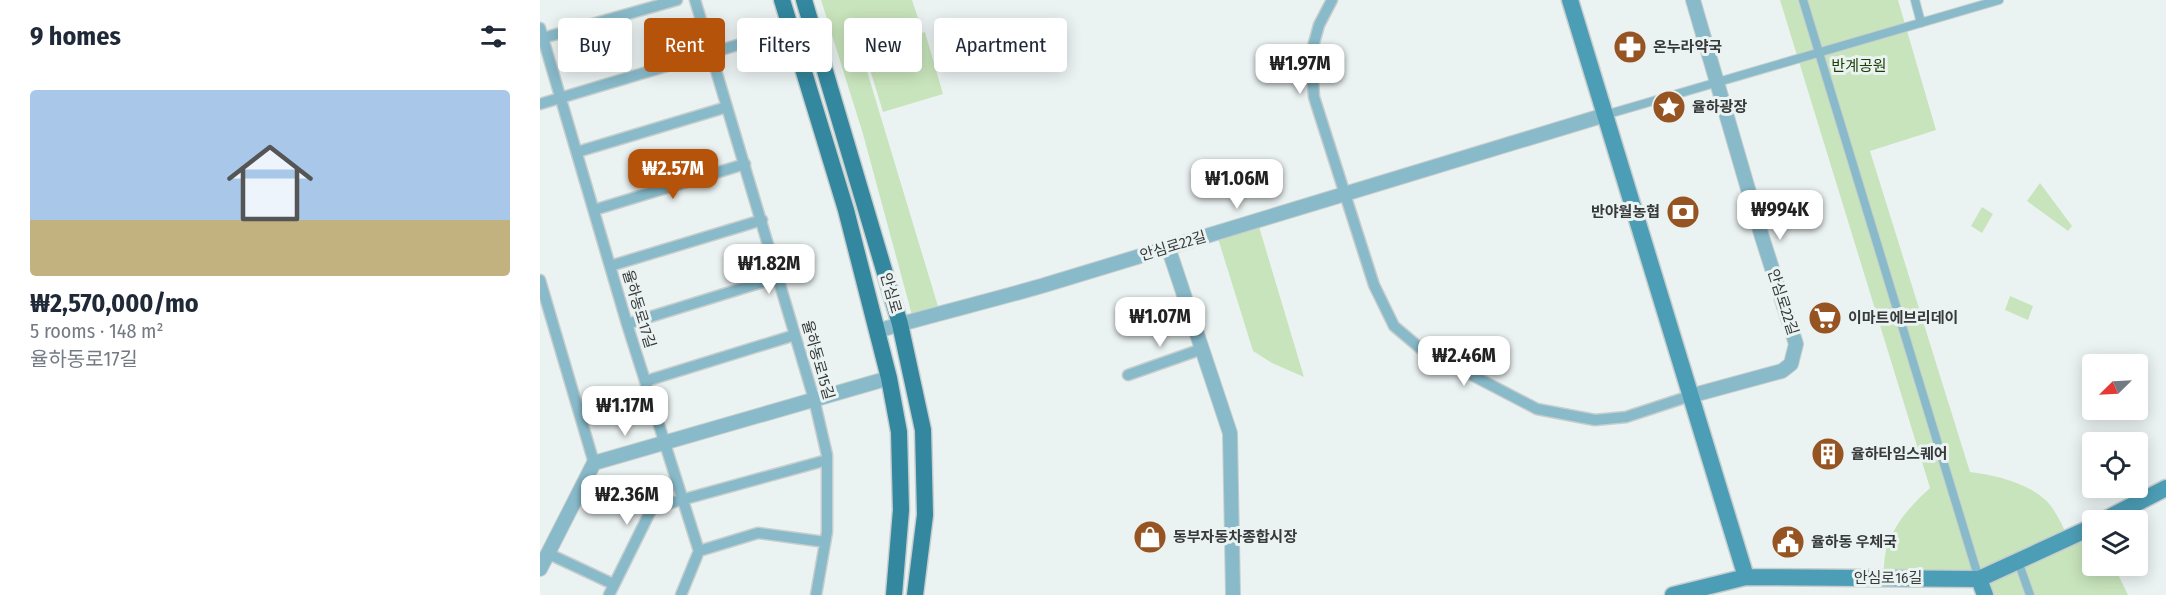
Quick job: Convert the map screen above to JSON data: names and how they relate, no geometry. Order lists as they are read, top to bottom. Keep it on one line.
{"streets":{"main road":["안심로","안심로16길"],"street":["안심로22길","율하동로17길","율하동로15길"]},"crossings":[["안심로22길","안심로"]],"parks":["반계공원"],"places":{"pharmacy":["온누라약국"],"place":["율하광장"],"bank":["반야월농협"],"supermarket":["이마트에브리데이"],"building":["율하타임스퀘어"],"shop":["동부자동차종합시장"],"public building":["율하동 우체국"]},"north":"bottom left","page":{"heading":"9 homes","chip":["Buy","Rent","Filters","New","Apartment"],"price":["₩1.97M","₩2.57M","₩1.06M","₩994K","₩1.82M","₩1.07M","₩2.46M","₩1.17M","₩2.36M"],"list":[{"name":"₩2,570,000/mo","note":"5 rooms · 148 m² · 율하동로17길"}]}}
